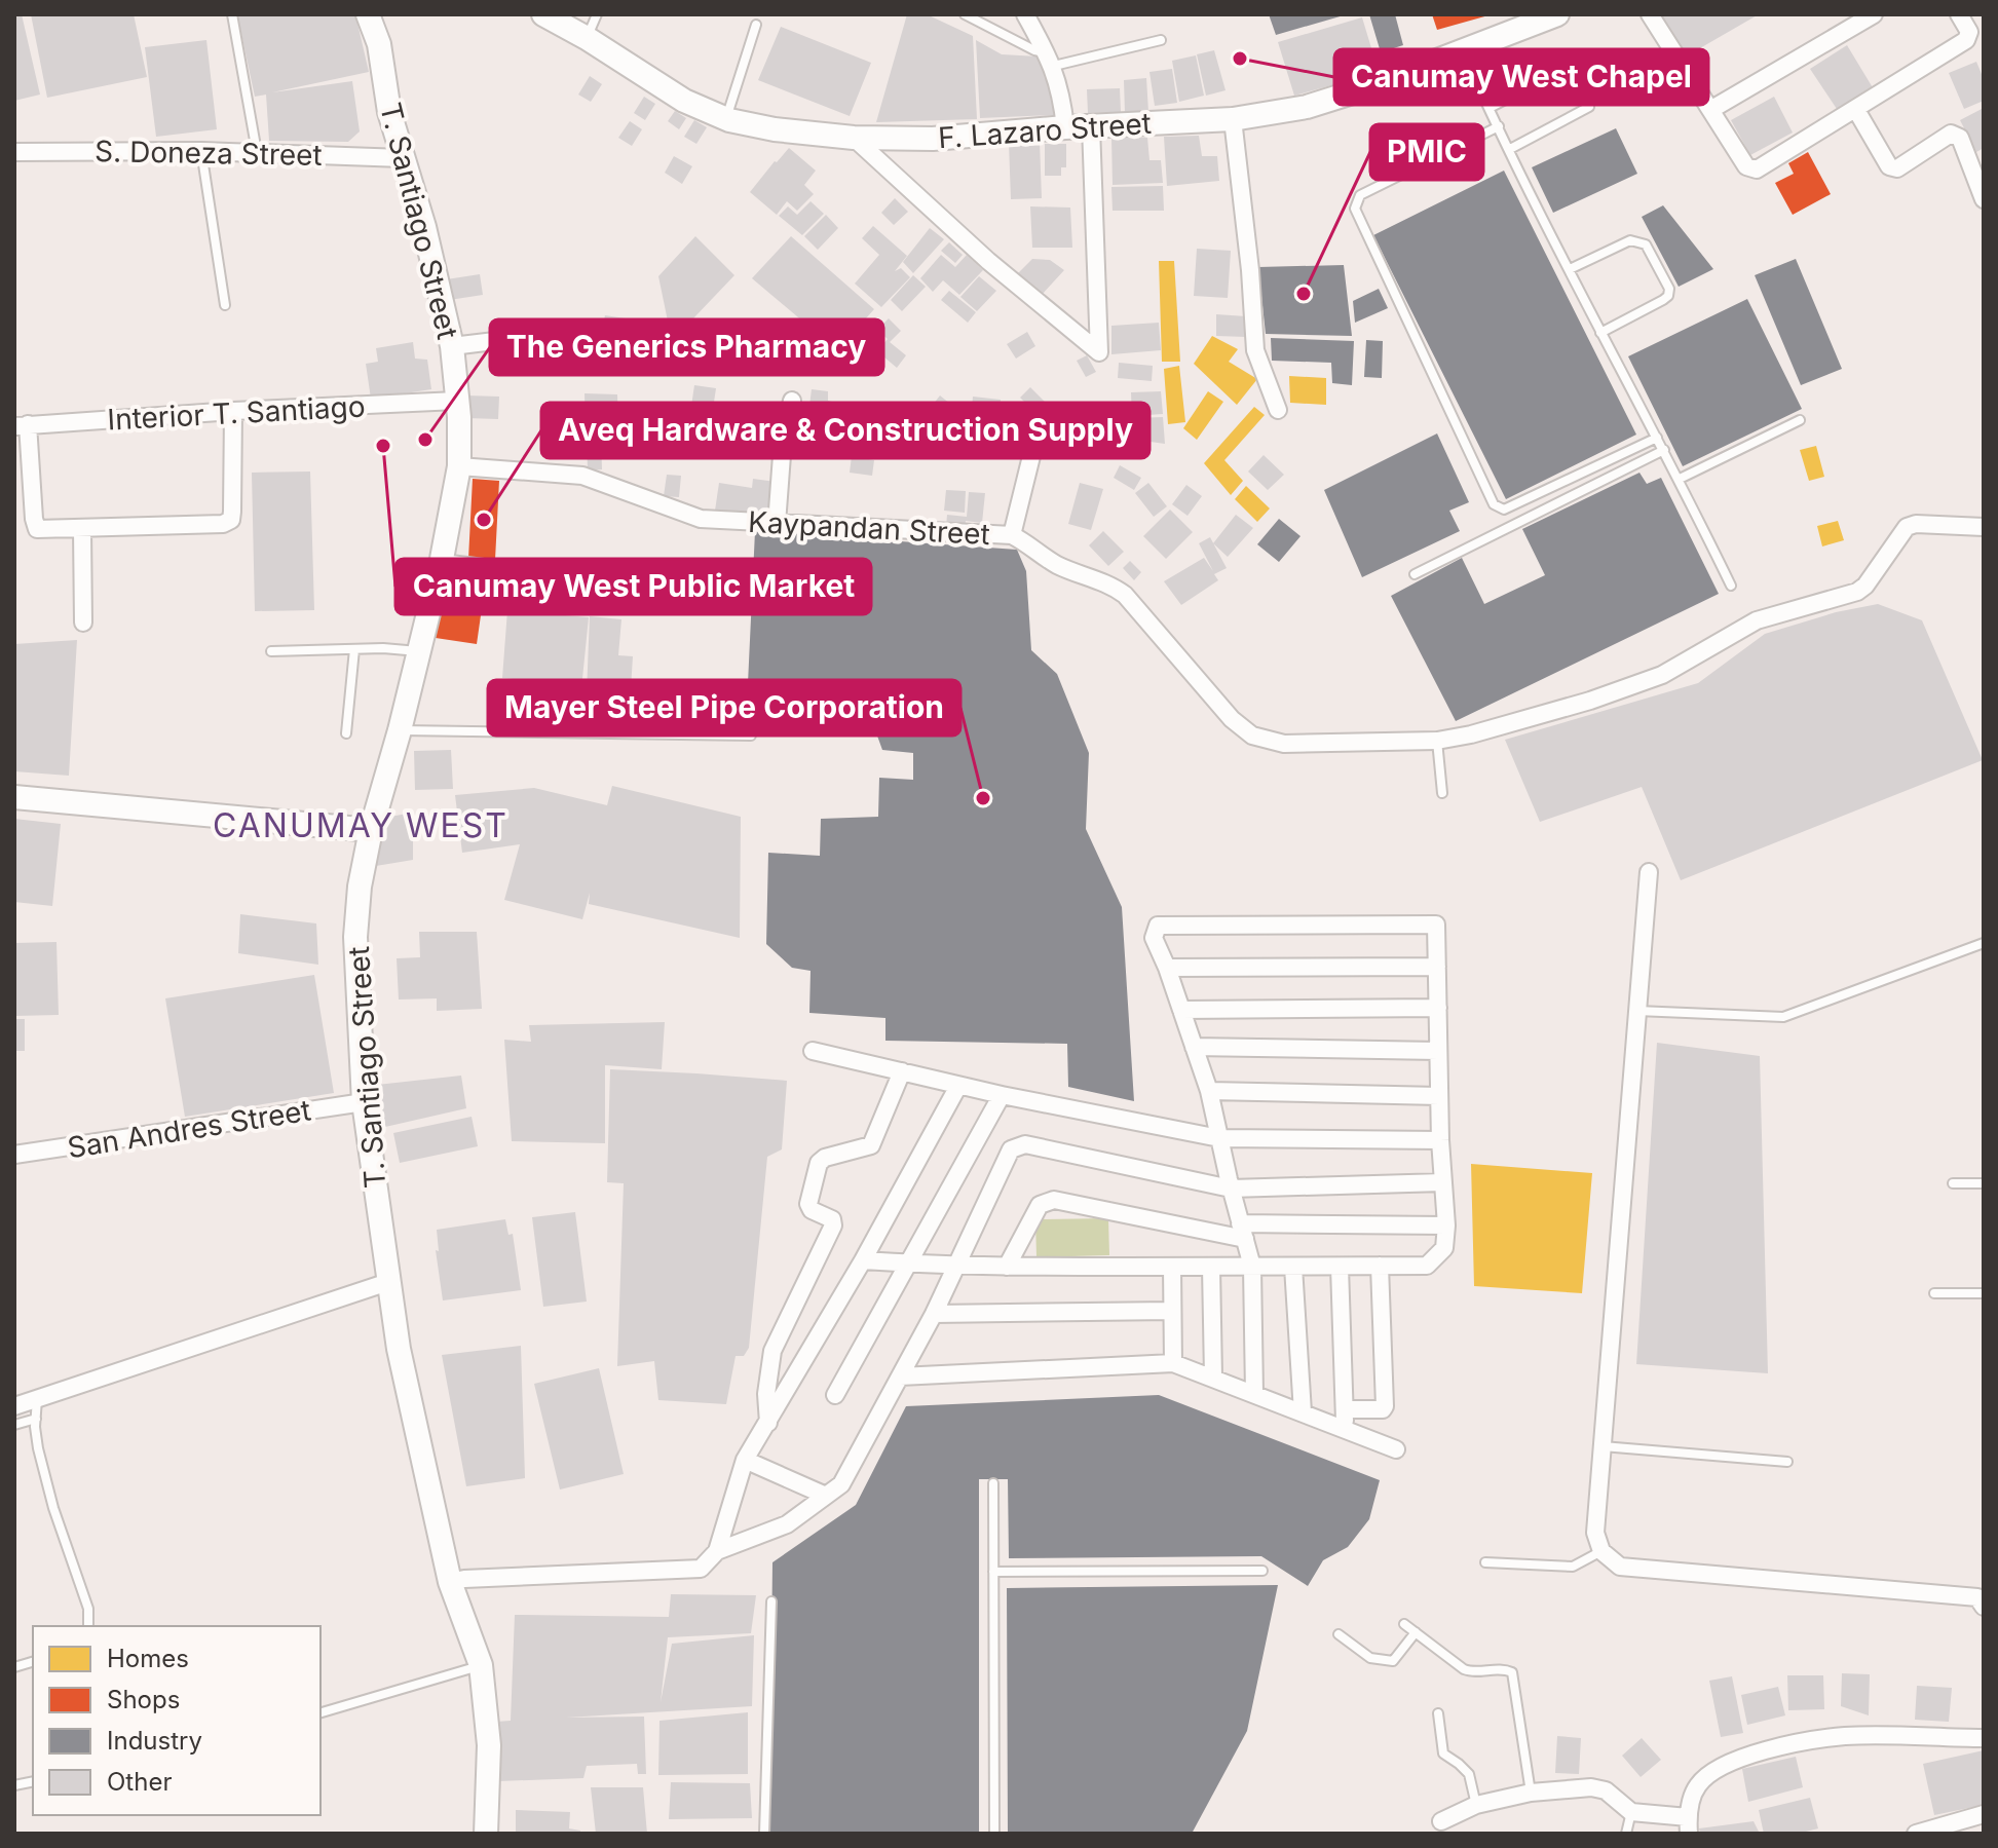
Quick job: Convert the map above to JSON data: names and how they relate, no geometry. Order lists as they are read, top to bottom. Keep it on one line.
{"streets":{"main road":["F. Lazaro Street","T. Santiago Street"],"street":["S. Doneza Street","Interior T. Santiago","Kaypandan Street","San Andres Street"]},"crossings":[["S. Doneza Street","T. Santiago Street"],["T. Santiago Street","Interior T. Santiago"],["T. Santiago Street","Kaypandan Street"],["T. Santiago Street","San Andres Street"]],"districts":["CANUMAY WEST"],"places":["Canumay West Chapel","PMIC","The Generics Pharmacy","Canumay West Public Market","Aveq Hardware & Construction Supply","Mayer Steel Pipe Corporation"],"legend":["Homes","Shops","Industry","Other"]}
